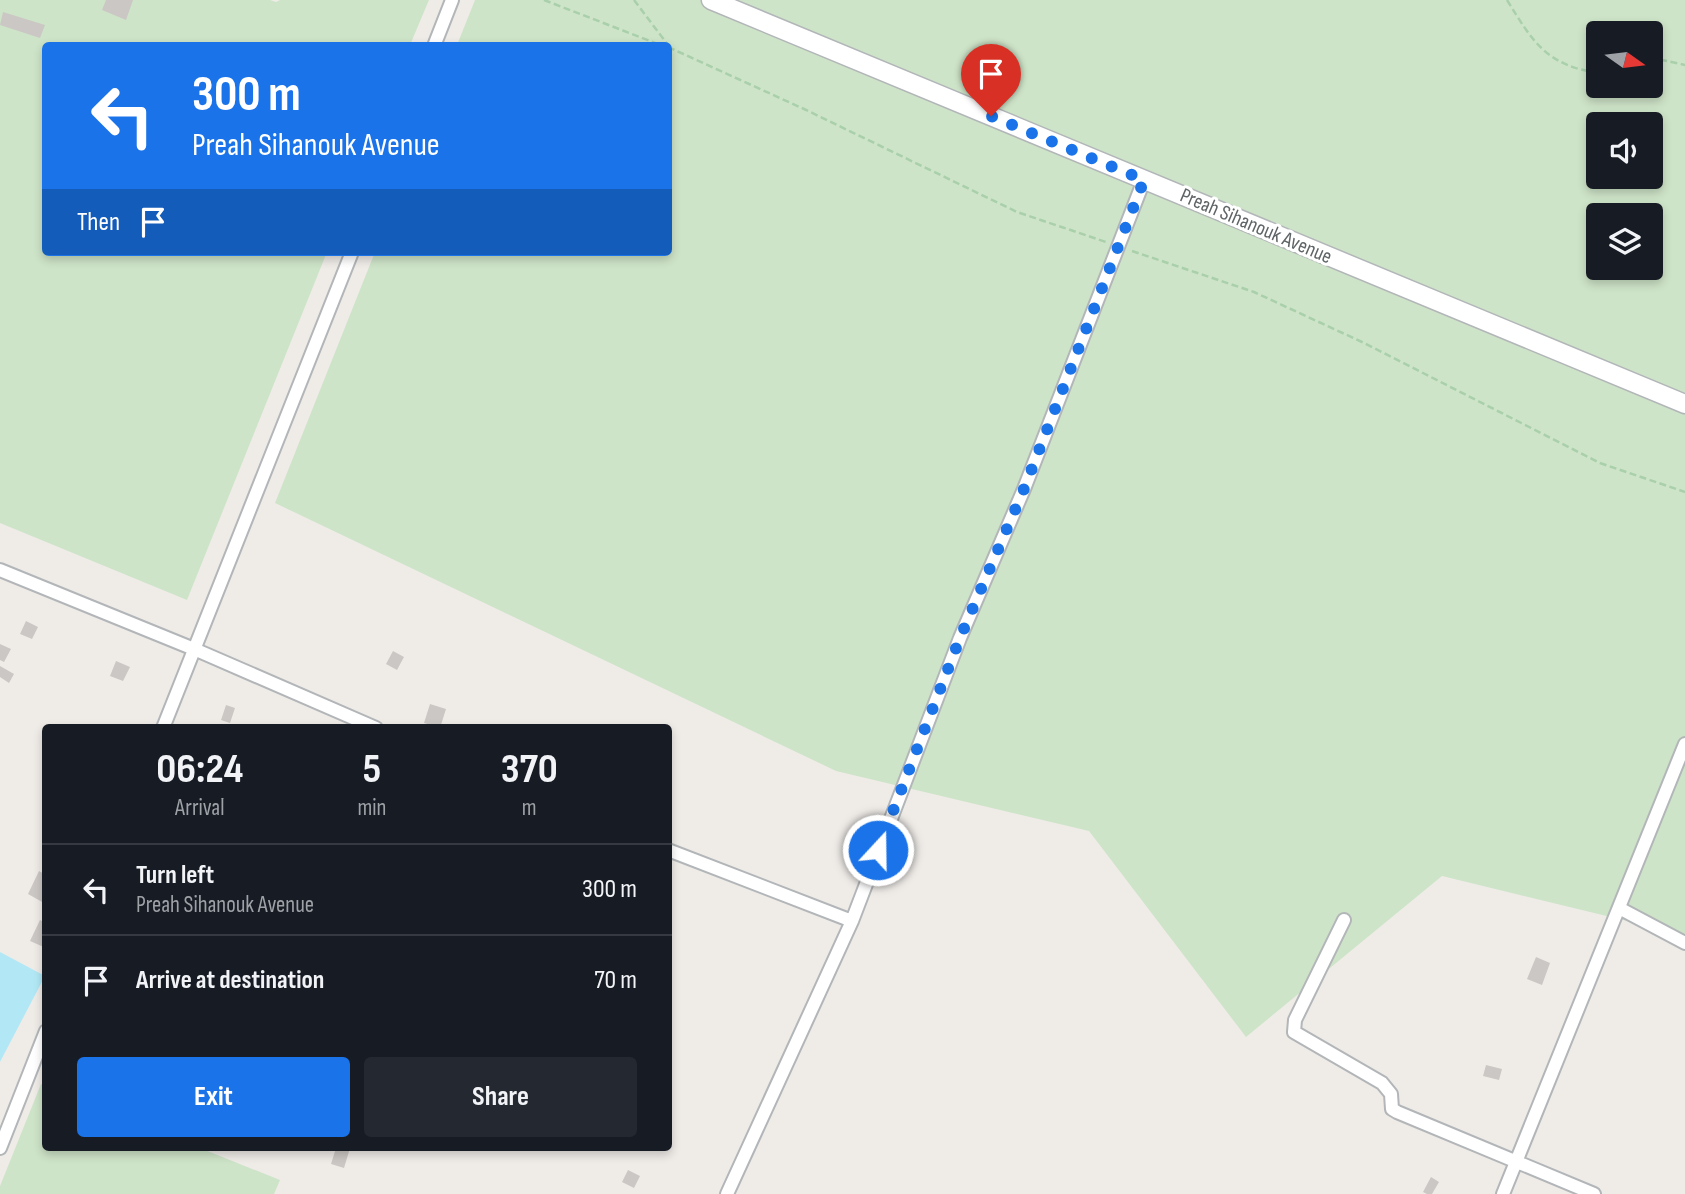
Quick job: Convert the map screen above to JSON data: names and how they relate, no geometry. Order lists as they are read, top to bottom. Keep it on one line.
{"streets":{"street":["Preah Sihanouk Avenue"]},"north":"right","page":{"turn":["300 m","Preah Sihanouk Avenue"],"then":"Then","eta":["06:24","Arrival","5","min","370","m"],"list":[{"name":"Turn left","note":"Preah Sihanouk Avenue","value":"300 m"},{"name":"Arrive at destination","value":"70 m"}],"buttons":["Exit","Share"]}}
